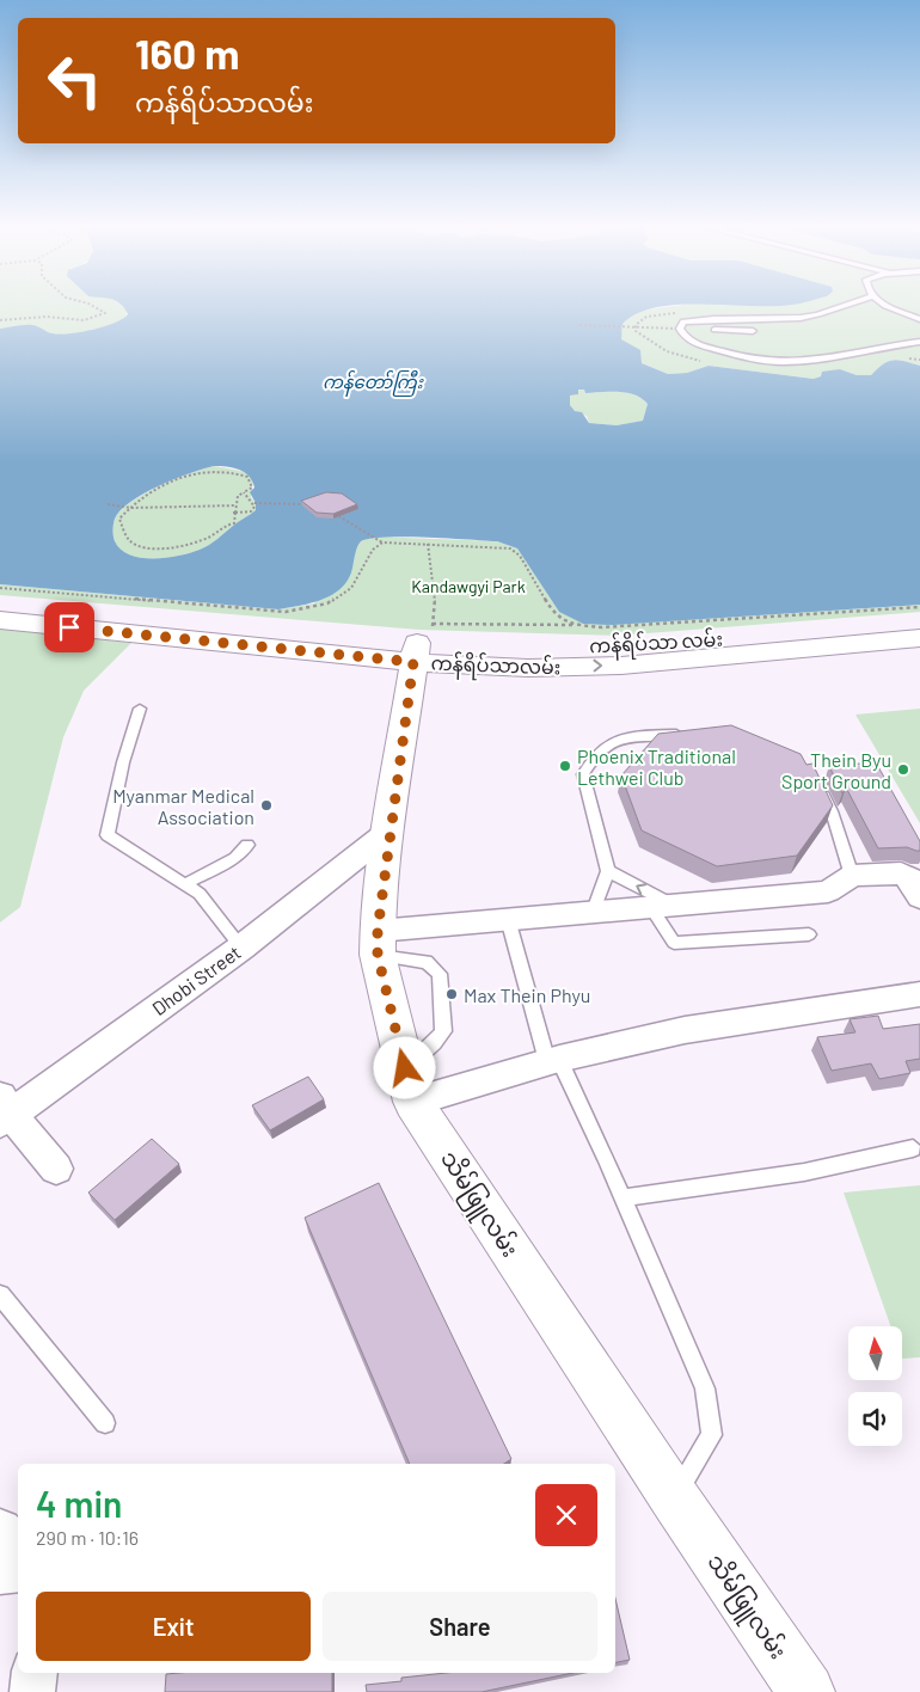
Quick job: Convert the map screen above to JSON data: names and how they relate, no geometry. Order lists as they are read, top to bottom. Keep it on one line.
{"streets":{"main road":["ကန်ရိပ်သာ လမ်း","ကန်ရိပ်သာလမ်း","သိမ်ဖြူလမ်း"],"street":["Dhobi Street"]},"crossings":[["ကန်ရိပ်သာ လမ်း","ကန်ရိပ်သာလမ်း"],["ကန်ရိပ်သာ လမ်း","သိမ်ဖြူလမ်း"],["ကန်ရိပ်သာလမ်း","သိမ်ဖြူလမ်း"],["Dhobi Street","သိမ်ဖြူလမ်း"]],"one_way":["ကန်ရိပ်သာလမ်း"],"water":["ကန်တော်ကြီး"],"parks":["Kandawgyi Park"],"places":["Phoenix Traditional Lethwei Club","Thein Byu Sport Ground","Myanmar Medical Association","Max Thein Phyu"],"north":"top","page":{"turn":["160 m","ကန်ရိပ်သာလမ်း"],"heading":["4 min","290 m · 10:16"],"buttons":["Exit","Share"]}}
